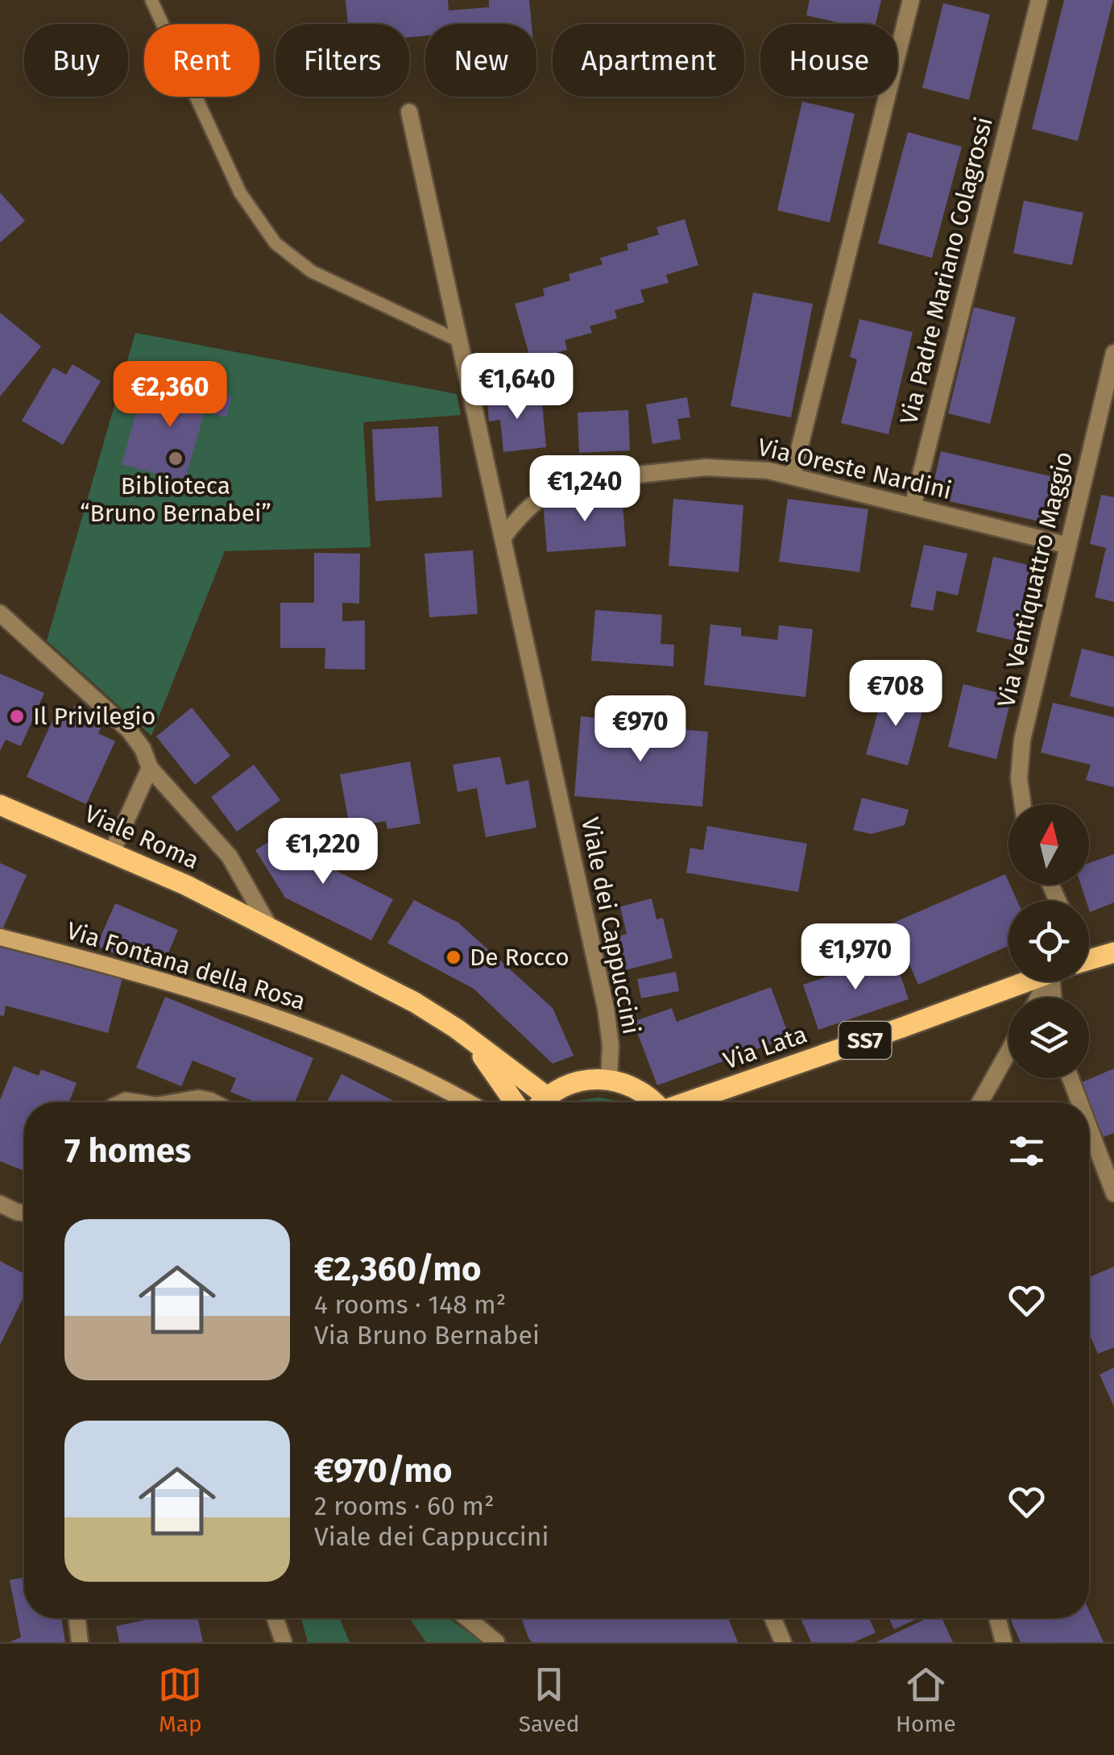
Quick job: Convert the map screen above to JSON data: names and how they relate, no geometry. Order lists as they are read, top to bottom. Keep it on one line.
{"streets":{"main road":["Viale Roma","Via Fontana della Rosa","SS7","Via Lata"],"street":["Via Padre Mariano Colagrossi","Via Oreste Nardini","Via Ventiquattro Maggio","Viale dei Cappuccini"]},"crossings":[["Via Padre Mariano Colagrossi","Via Oreste Nardini"],["Via Oreste Nardini","Via Ventiquattro Maggio"],["Via Oreste Nardini","Viale dei Cappuccini"]],"places":["Biblioteca “Bruno Bernabei”","Il Privilegio","De Rocco"],"north":"top","page":{"chip":["Buy","Rent","Filters","New","Apartment","House"],"price":["€1,640","€2,360","€1,240","€708","€970","€1,220","€1,970"],"heading":"7 homes","list":[{"name":"€2,360/mo","note":"4 rooms · 148 m² · Via Bruno Bernabei"},{"name":"€970/mo","note":"2 rooms · 60 m² · Viale dei Cappuccini"}],"tabs":["Map","Saved","Home"]}}
